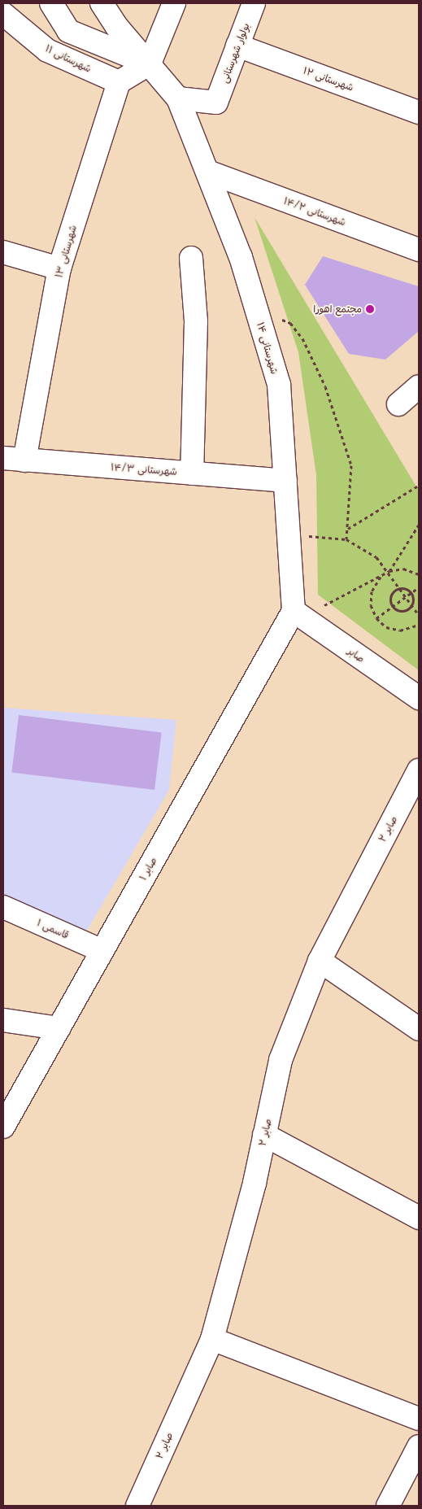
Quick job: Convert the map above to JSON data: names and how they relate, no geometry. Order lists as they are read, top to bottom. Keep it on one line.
{"streets":{"street":["بولوار شهرستانی","شهرستانی ۱۱","شهرستانی ۱۲","شهرستانی ۱۴/۲","شهرستانی ۱۳","شهرستانی ۱۴","شهرستانی ۱۴/۳","صابر","صابر ۲","صابر ۱","قاسمی ۱"]},"crossings":[["بولوار شهرستانی","شهرستانی ۱۲"],["بولوار شهرستانی","شهرستانی ۱۴"],["شهرستانی ۱۱","شهرستانی ۱۳"],["شهرستانی ۱۴/۲","شهرستانی ۱۴"],["شهرستانی ۱۳","شهرستانی ۱۴/۳"],["شهرستانی ۱۴","شهرستانی ۱۴/۳"],["شهرستانی ۱۴","صابر"],["شهرستانی ۱۴","صابر ۱"],["صابر","صابر ۱"],["صابر ۱","قاسمی ۱"]],"places":["مجتمع اهورا"]}
